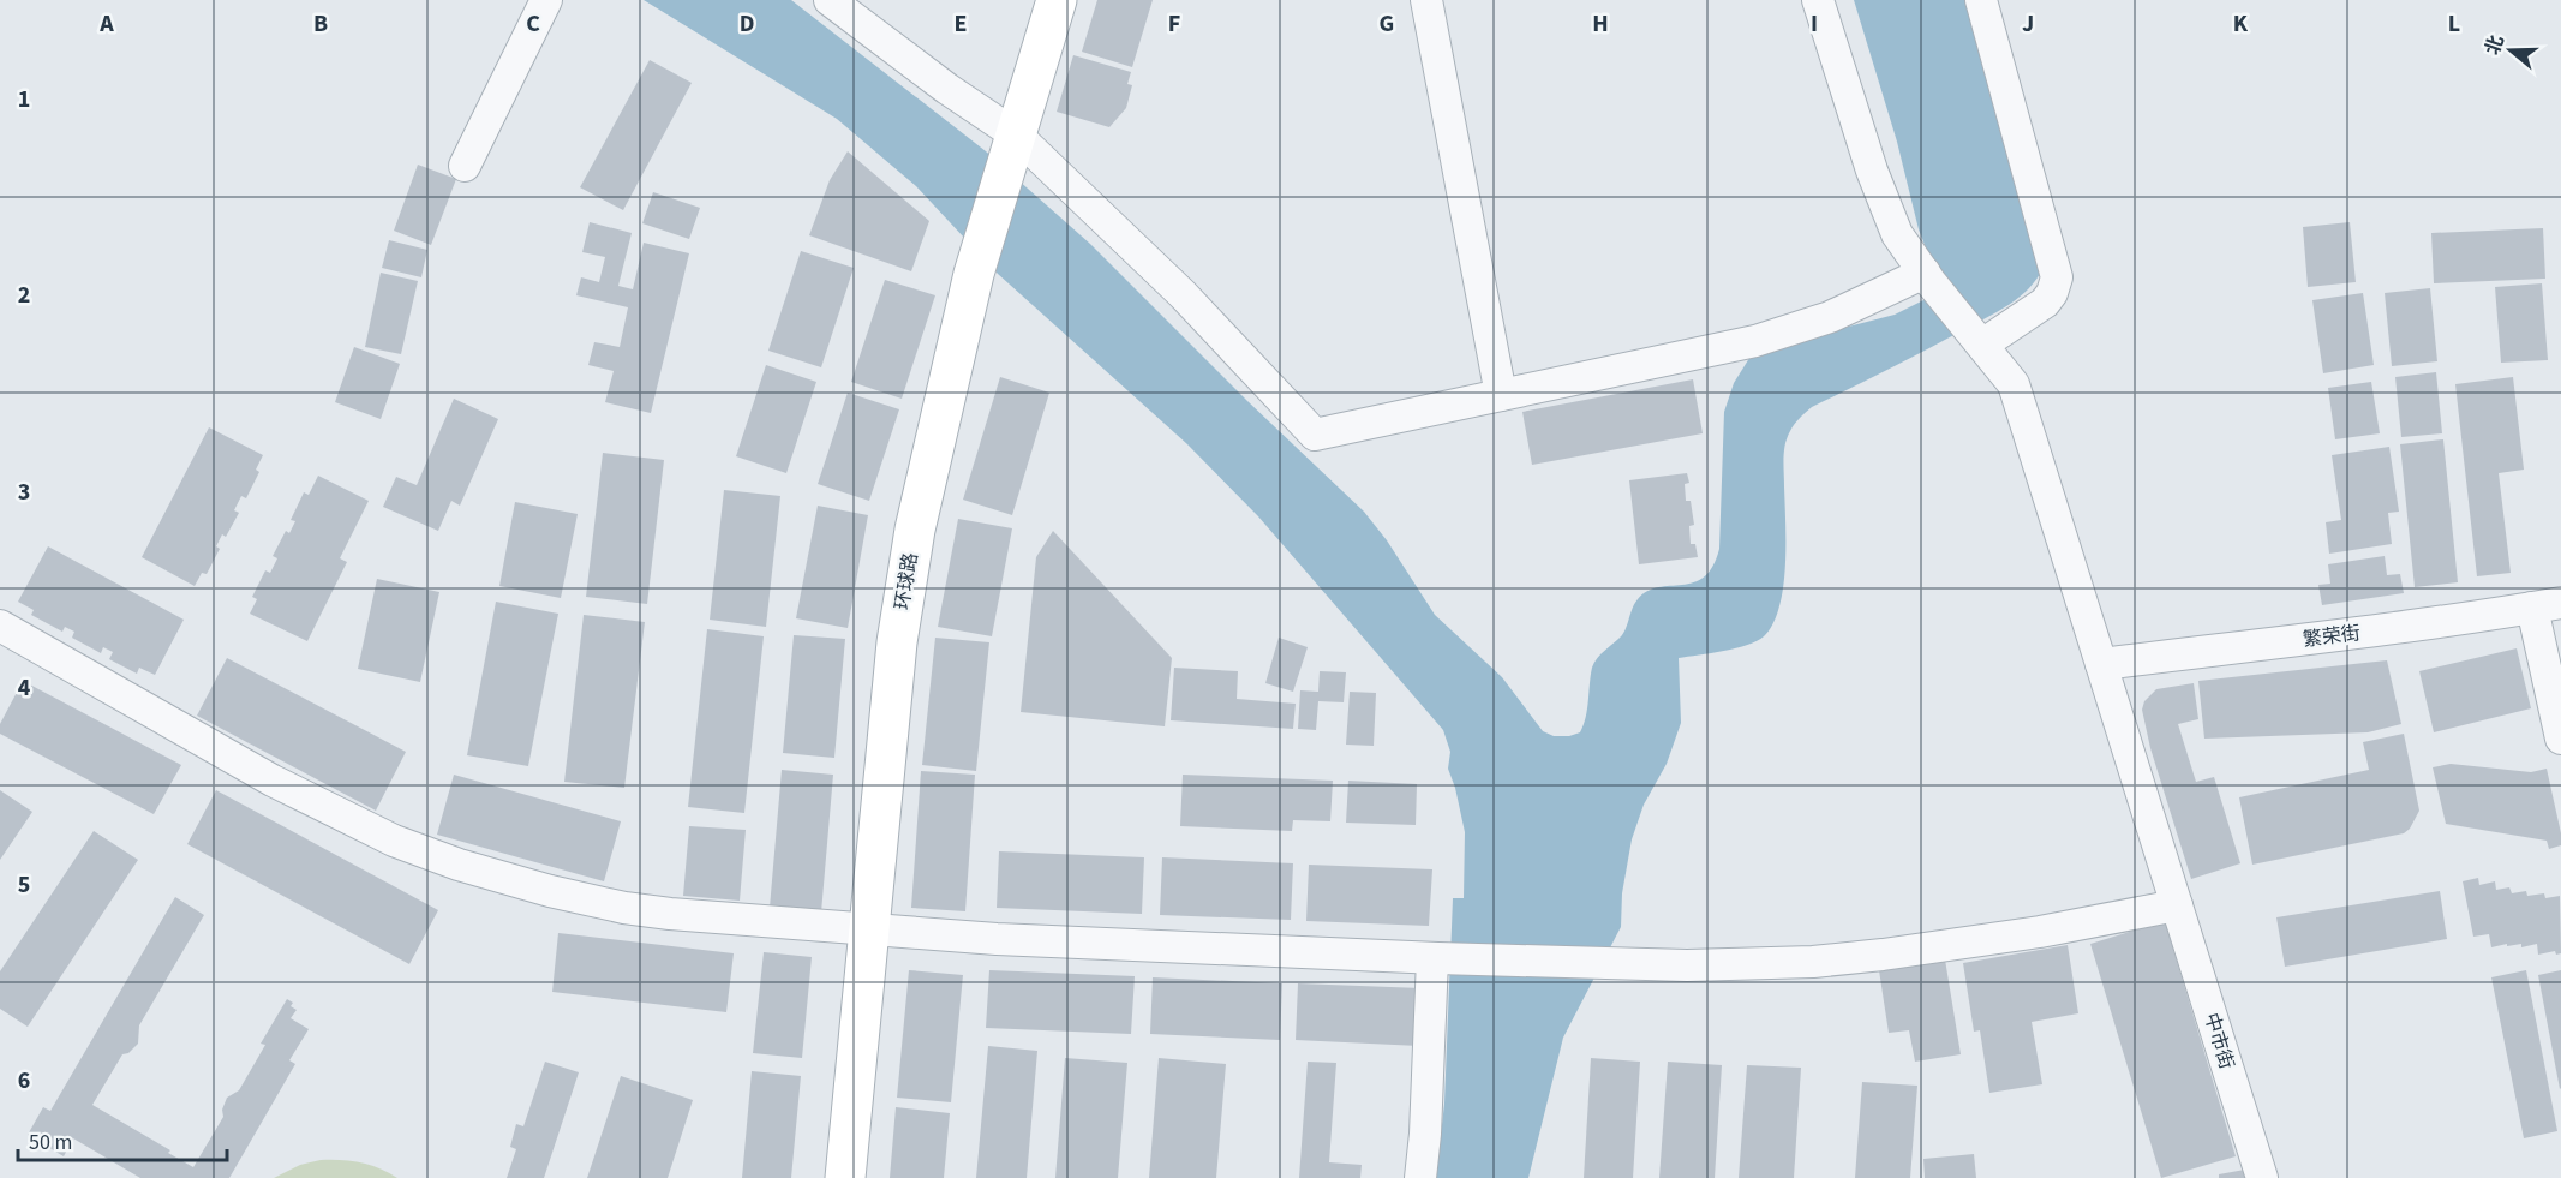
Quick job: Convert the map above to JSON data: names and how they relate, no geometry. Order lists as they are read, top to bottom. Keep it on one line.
{"streets":{"street":["环球路","繁荣街","中市街"]},"crossings":[["繁荣街","中市街"]],"scale_bar":"50 m","north":"left","grid":{"columns":["A","B","C","D","E","F","G","H","I","J","K","L"],"rows":["1","2","3","4","5","6"]}}
